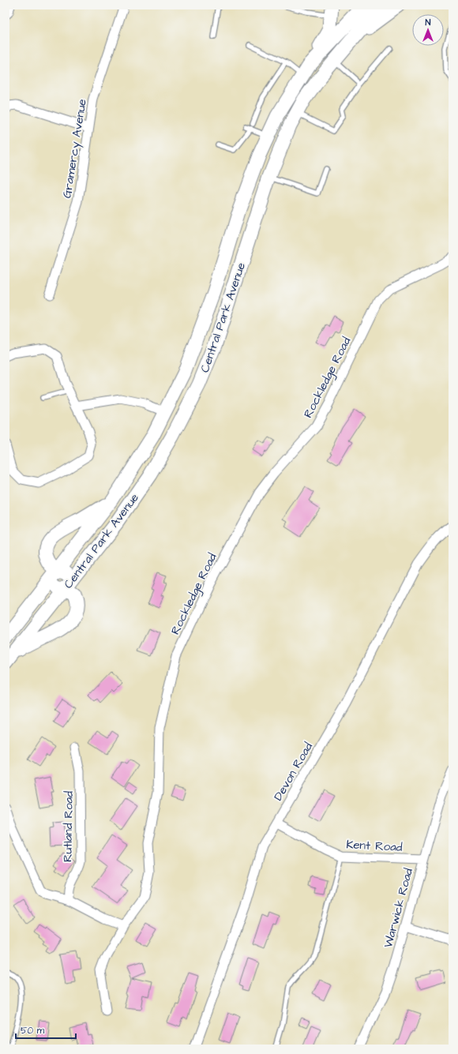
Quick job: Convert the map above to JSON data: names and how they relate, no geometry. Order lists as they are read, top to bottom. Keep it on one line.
{"streets":{"main road":["Central Park Avenue"],"street":["Gramercy Avenue","Rockledge Road","Devon Road","Rutland Road","Kent Road","Warwick Road"]},"crossings":[["Devon Road","Kent Road"],["Kent Road","Warwick Road"]],"scale_bar":"50 m","north":"top"}
